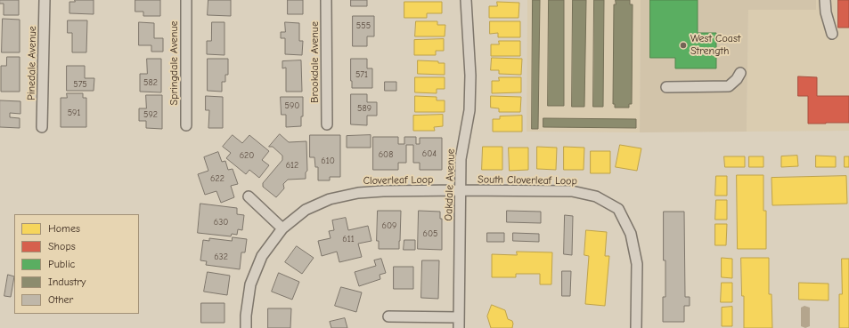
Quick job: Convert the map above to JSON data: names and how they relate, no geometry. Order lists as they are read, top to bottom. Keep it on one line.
{"streets":{"street":["Brookdale Avenue","Pinedale Avenue","Springdale Avenue","Cloverleaf Loop","South Cloverleaf Loop","Oakdale Avenue"]},"crossings":[["Cloverleaf Loop","South Cloverleaf Loop"],["Cloverleaf Loop","Oakdale Avenue"],["South Cloverleaf Loop","Oakdale Avenue"]],"places":["West Coast Strength"],"house_numbers":["555","571","582","575","590","589","591","592","604","608","620","610","612","622","630","609","605","611","632"],"legend":["Homes","Shops","Public","Industry","Other"]}
